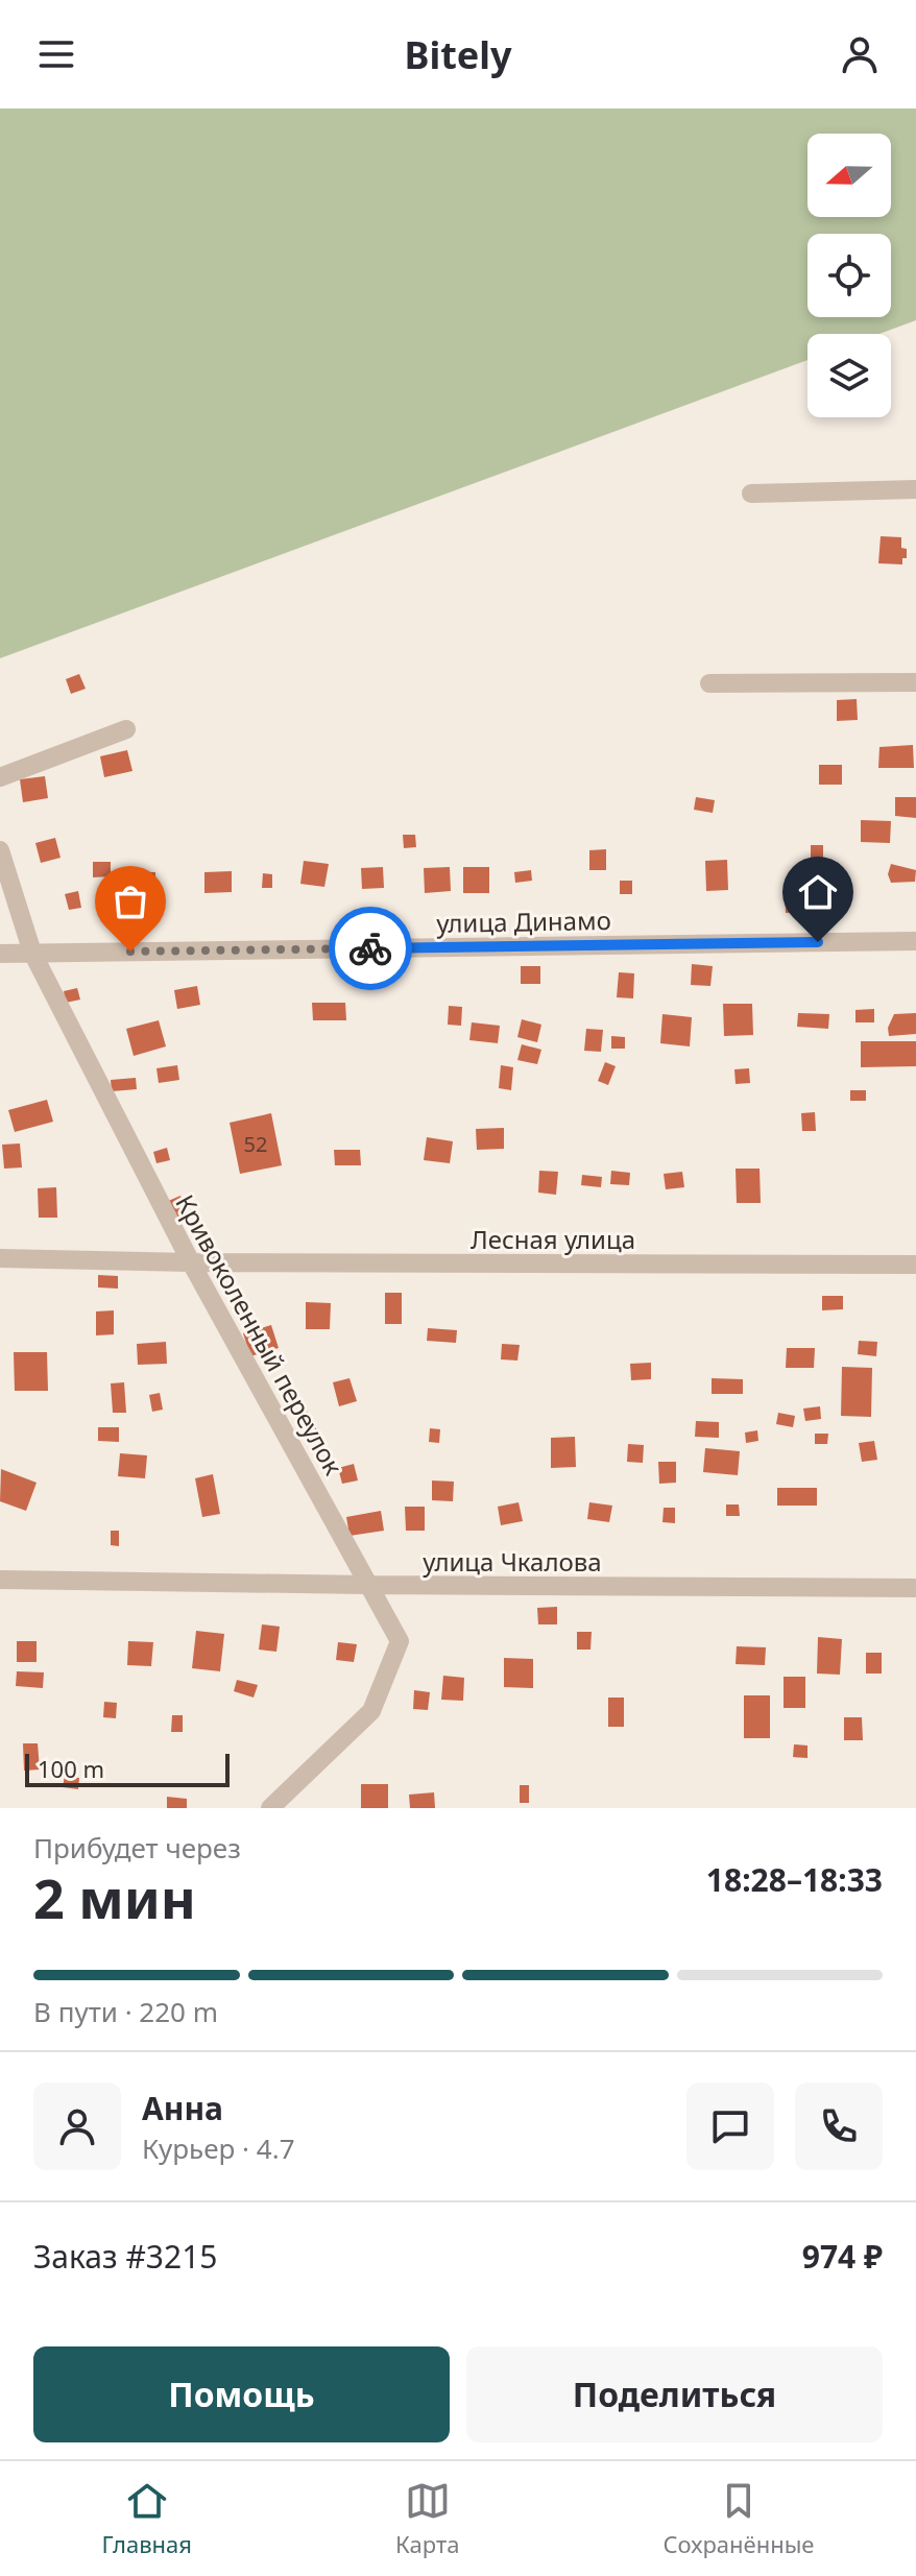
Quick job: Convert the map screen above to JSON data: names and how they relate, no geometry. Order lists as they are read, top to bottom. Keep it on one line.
{"streets":{"street":["улица Динамо","Лесная улица","Кривоколенный переулок","улица Чкалова"]},"crossings":[["улица Динамо","Кривоколенный переулок"],["Лесная улица","Кривоколенный переулок"],["Кривоколенный переулок","улица Чкалова"]],"house_numbers":["52"],"scale_bar":"100 m","north":"left","page":{"header":"Bitely","scale":"100 m","heading":["2 мин","Прибудет через","18:28–18:33"],"panel":["Анна","Курьер · 4.7","Заказ #3215","974 ₽"],"bar":"В пути · 220 m","buttons":["Помощь","Поделиться"],"tabs":["Главная","Карта","Сохранённые"]}}
